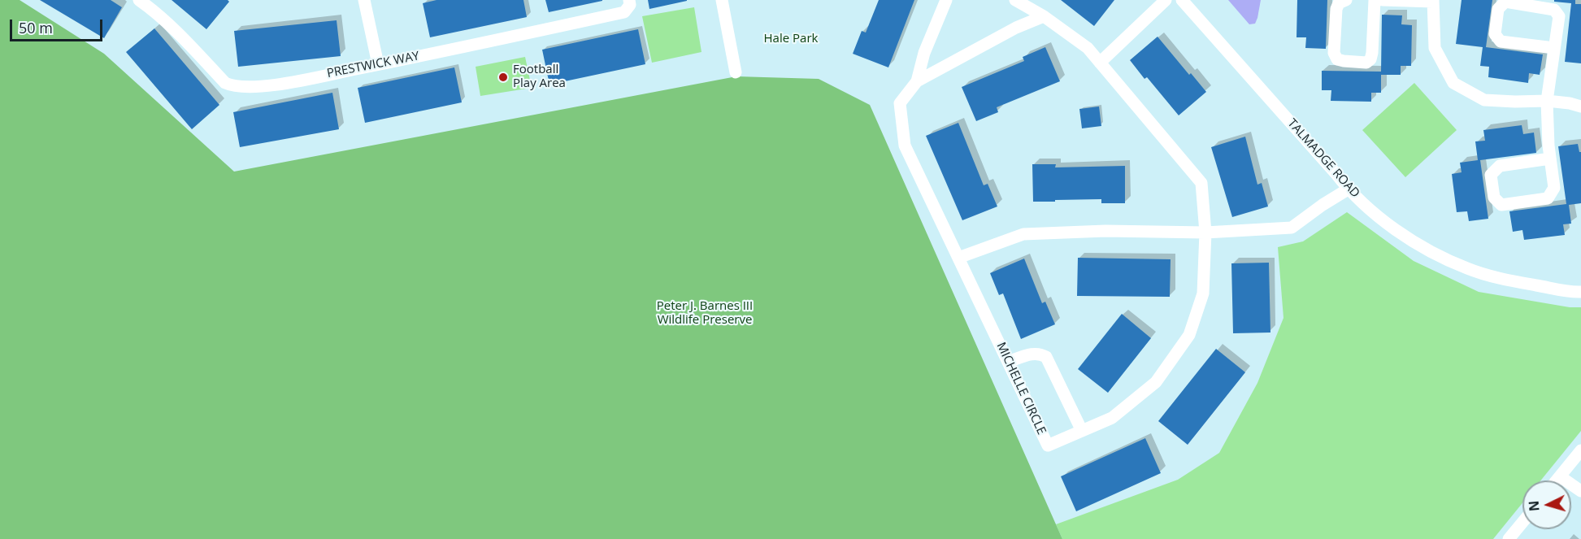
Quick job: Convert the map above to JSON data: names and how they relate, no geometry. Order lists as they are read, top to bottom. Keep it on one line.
{"streets":{"street":["PRESTWICK WAY","TALMADGE ROAD","MICHELLE CIRCLE"]},"parks":["Hale Park","Peter J. Barnes III Wildlife Preserve"],"places":["Football Play Area"],"scale_bar":"50 m","north":"left"}
